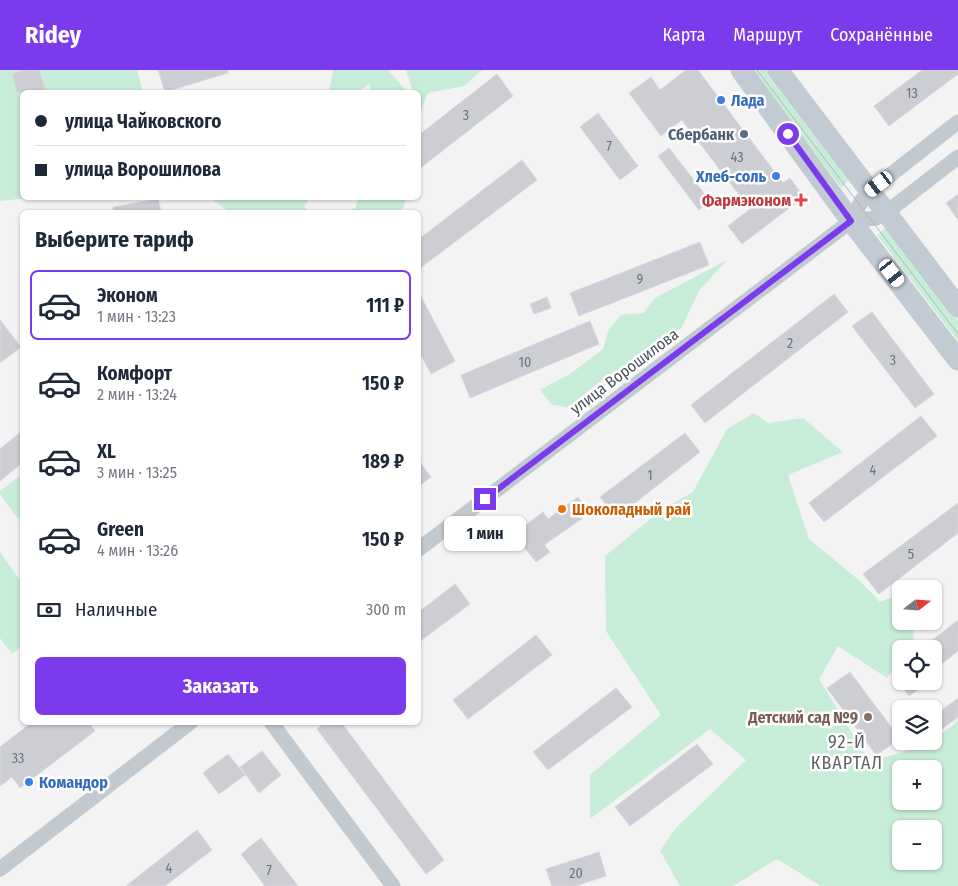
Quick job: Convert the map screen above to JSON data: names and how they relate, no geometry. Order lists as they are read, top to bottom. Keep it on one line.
{"streets":{"street":["улица Ворошилова"]},"districts":["92-Й КВАРТАЛ"],"places":{"other":["Лада","Сбербанк","Хлеб-соль","Шоколадный рай","Детский сад №9","Командор"],"health":["Фармэконом"]},"house_numbers":["13","3","7","43","9","2","3","10","4","1","5","33","4","7","20"],"north":"right","page":{"header":"Ridey","nav":["Карта","Маршрут","Сохранённые"],"banner":["улица Чайковского","улица Ворошилова"],"heading":"Выберите тариф","list":[{"name":"Эконом","note":"1 мин · 13:23","value":"111 ₽"},{"name":"Комфорт","note":"2 мин · 13:24","value":"150 ₽"},{"name":"XL","note":"3 мин · 13:25","value":"189 ₽"},{"name":"Green","note":"4 мин · 13:26","value":"150 ₽"}],"bubble":"1 мин","map_buttons":["+","−"],"pay":["Наличные","300 m"],"buttons":"Заказать"}}
